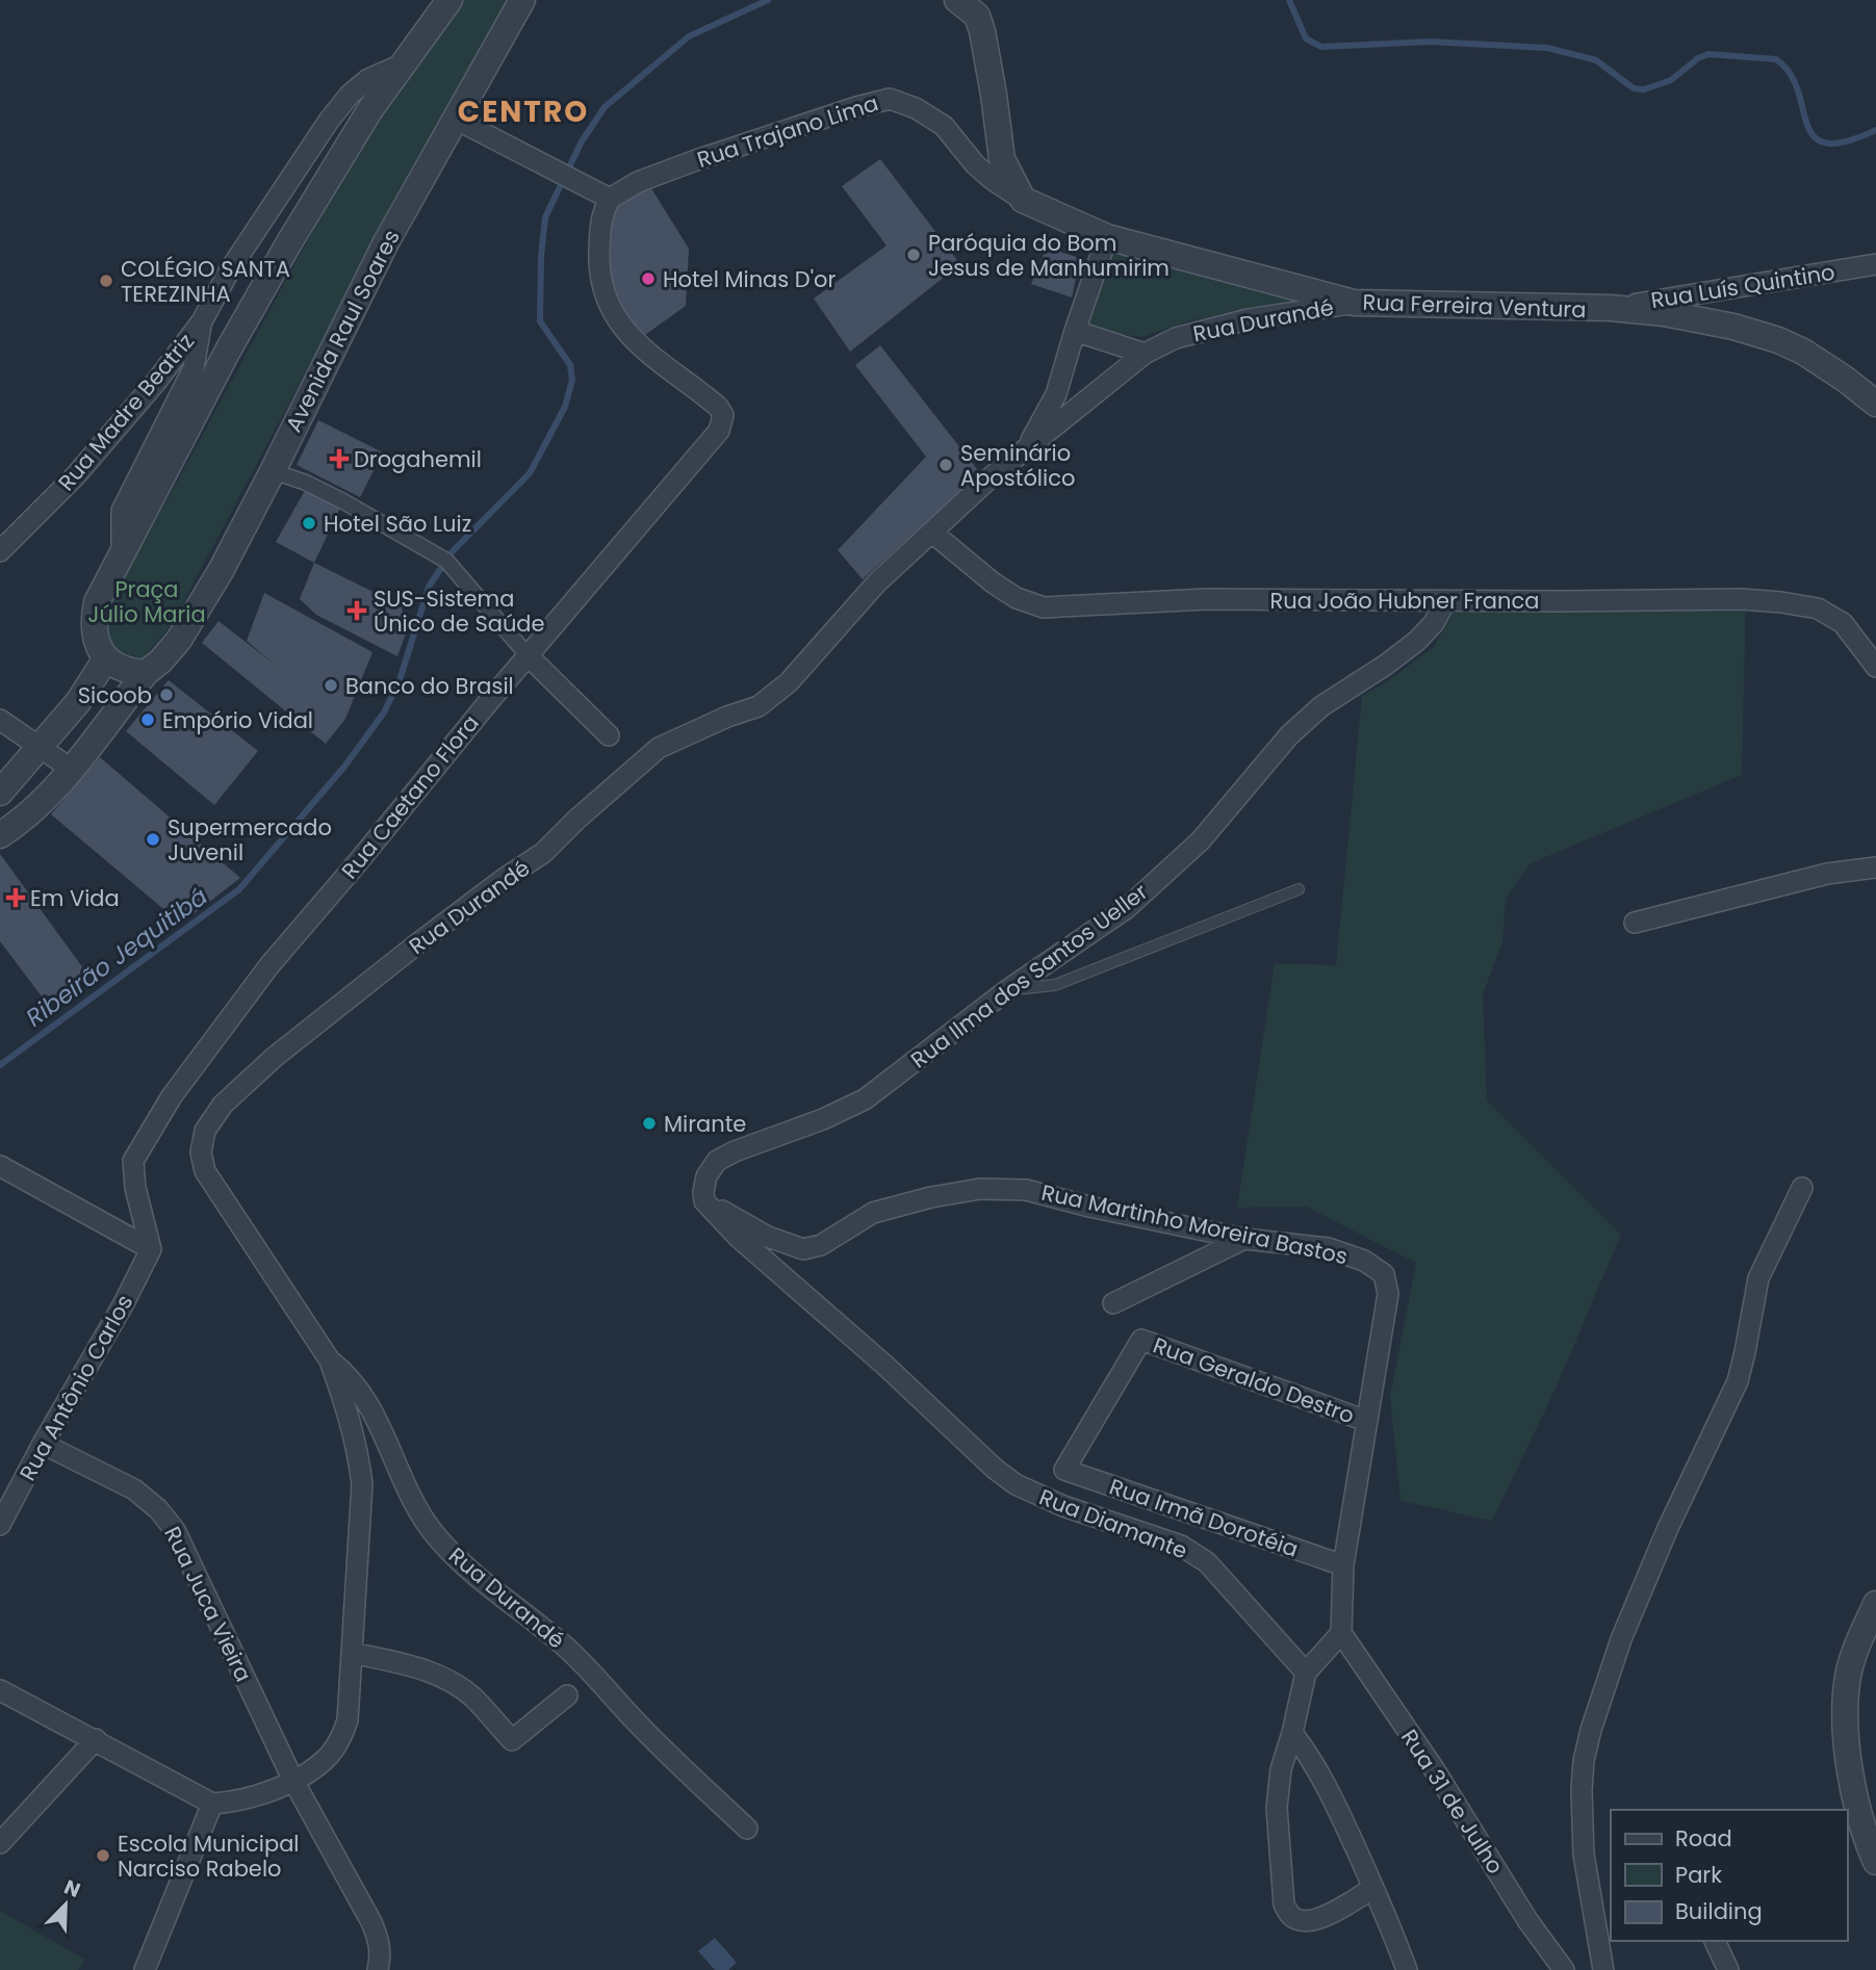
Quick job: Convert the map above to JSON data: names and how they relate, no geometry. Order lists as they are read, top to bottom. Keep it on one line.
{"streets":{"street":["Rua Trajano Lima","Rua Luís Quintino","Rua Ferreira Ventura","Rua Durandé","Avenida Raul Soares","Rua Madre Beatriz","Rua João Hubner Franca","Rua Caetano Flora","Rua Ilma dos Santos Ueller","Rua Martinho Moreira Bastos","Rua Geraldo Destro","Rua Antônio Carlos","Rua Irmã Dorotéia","Rua Diamante","Rua Juca Vieira","Rua 31 de Julho"]},"crossings":[["Rua Trajano Lima","Rua Ferreira Ventura"],["Rua Trajano Lima","Rua Caetano Flora"],["Rua Luís Quintino","Rua Ferreira Ventura"],["Rua Ferreira Ventura","Rua Durandé"],["Rua Durandé","Rua João Hubner Franca"],["Rua João Hubner Franca","Rua Ilma dos Santos Ueller"],["Rua Caetano Flora","Rua Antônio Carlos"],["Rua Ilma dos Santos Ueller","Rua Martinho Moreira Bastos"],["Rua Ilma dos Santos Ueller","Rua Diamante"],["Rua Martinho Moreira Bastos","Rua Geraldo Destro"],["Rua Martinho Moreira Bastos","Rua Irmã Dorotéia"],["Rua Martinho Moreira Bastos","Rua Diamante"],["Rua Martinho Moreira Bastos","Rua 31 de Julho"],["Rua Geraldo Destro","Rua Irmã Dorotéia"],["Rua Antônio Carlos","Rua Juca Vieira"]],"districts":["CENTRO"],"water":["Ribeirão Jequitibá"],"parks":["Praça Júlio Maria"],"places":{"other":["Paróquia do Bom Jesus de Manhumirim","Hotel Minas D'or","COLÉGIO SANTA TEREZINHA","Seminário Apostólico","Hotel São Luiz","Banco do Brasil","Sicoob","Empório Vidal","Supermercado Juvenil","Mirante","Escola Municipal Narciso Rabelo"],"health":["Drogahemil","SUS-Sistema Único de Saúde","Em Vida"]},"legend":["Road","Park","Building"],"north":"top right"}
